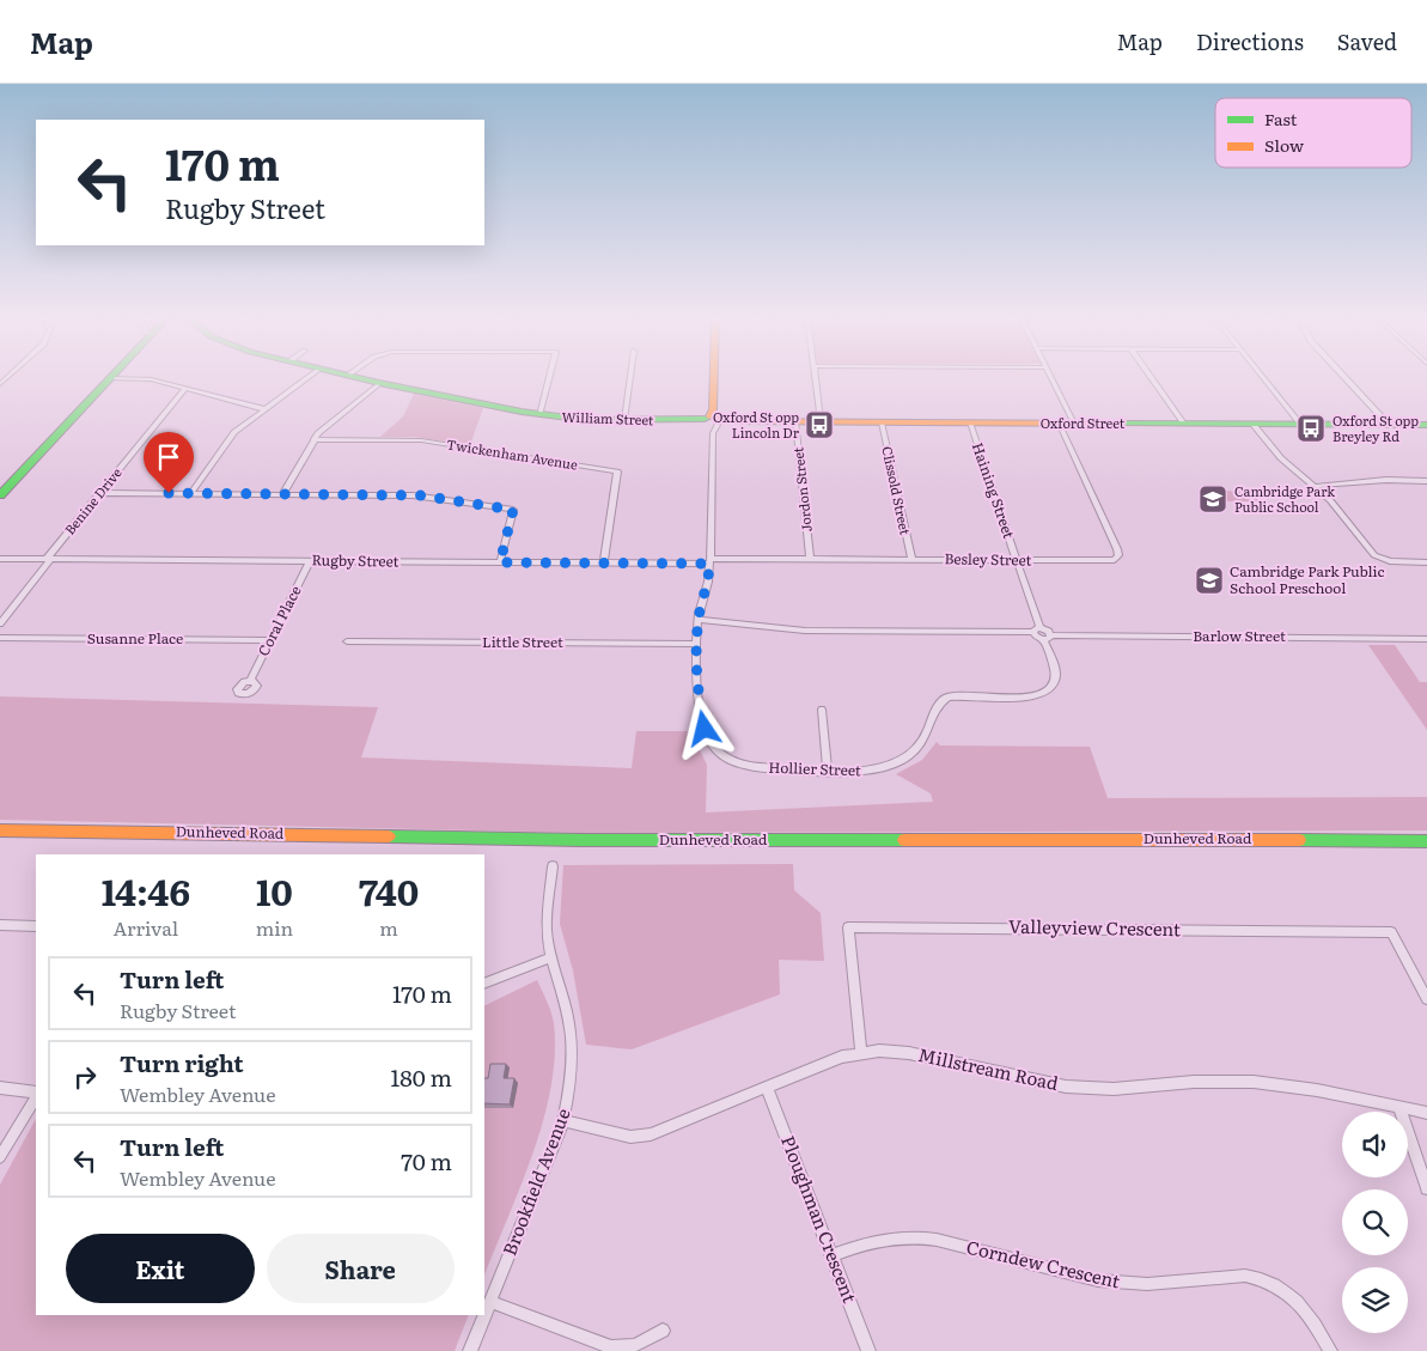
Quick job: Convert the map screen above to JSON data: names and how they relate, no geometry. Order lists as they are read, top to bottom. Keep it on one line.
{"streets":{"street":["William Street","Oxford Street","Twickenham Avenue","Jordon Street","Clissold Street","Haining Street","Benine Drive","Besley Street","Rugby Street","Coral Place","Barlow Street","Susanne Place","Little Street","Hollier Street","Dunheved Road","Valleyview Crescent","Millstream Road","Brookfield Avenue","Ploughman Crescent","Corndew Crescent"]},"crossings":[["William Street","Oxford Street"],["Oxford Street","Jordon Street"],["Oxford Street","Clissold Street"],["Oxford Street","Haining Street"],["Oxford Street","Besley Street"],["Twickenham Avenue","Rugby Street"],["Jordon Street","Besley Street"],["Clissold Street","Besley Street"],["Haining Street","Besley Street"],["Benine Drive","Rugby Street"],["Besley Street","Rugby Street"],["Rugby Street","Coral Place"],["Coral Place","Susanne Place"],["Barlow Street","Hollier Street"],["Little Street","Hollier Street"],["Valleyview Crescent","Millstream Road"],["Millstream Road","Brookfield Avenue"],["Millstream Road","Ploughman Crescent"],["Ploughman Crescent","Corndew Crescent"]],"places":{"bus stop":["Oxford St opp Lincoln Dr","Oxford St opp Breyley Rd"],"school or university":["Cambridge Park Public School","Cambridge Park Public School Preschool"]},"legend":["Fast","Slow"],"page":{"header":"Map","nav":["Map","Directions","Saved"],"turn":["170 m","Rugby Street"],"eta":["14:46","Arrival","10","min","740","m"],"list":[{"name":"Turn left","note":"Rugby Street","value":"170 m"},{"name":"Turn right","note":"Wembley Avenue","value":"180 m"},{"name":"Turn left","note":"Wembley Avenue","value":"70 m"}],"buttons":["Exit","Share"]}}
